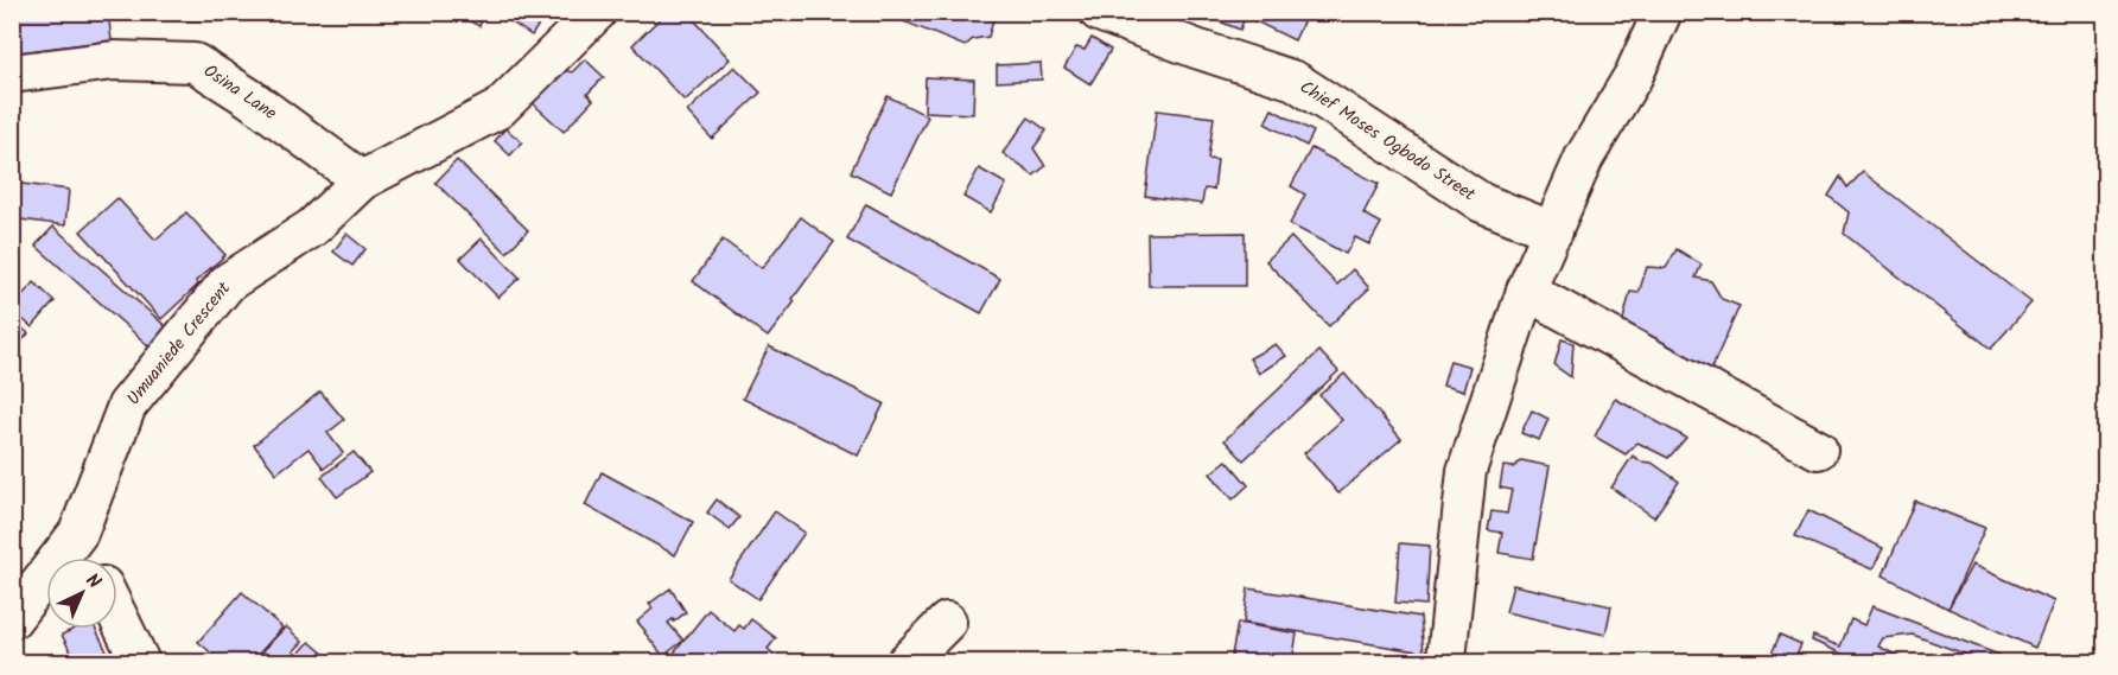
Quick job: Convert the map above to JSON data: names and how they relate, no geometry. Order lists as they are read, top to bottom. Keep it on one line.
{"streets":{"street":["Osina Lane","Chief Moses Ogbodo Street","Umuaniede Crescent"]},"crossings":[["Osina Lane","Umuaniede Crescent"]],"north":"top right"}
